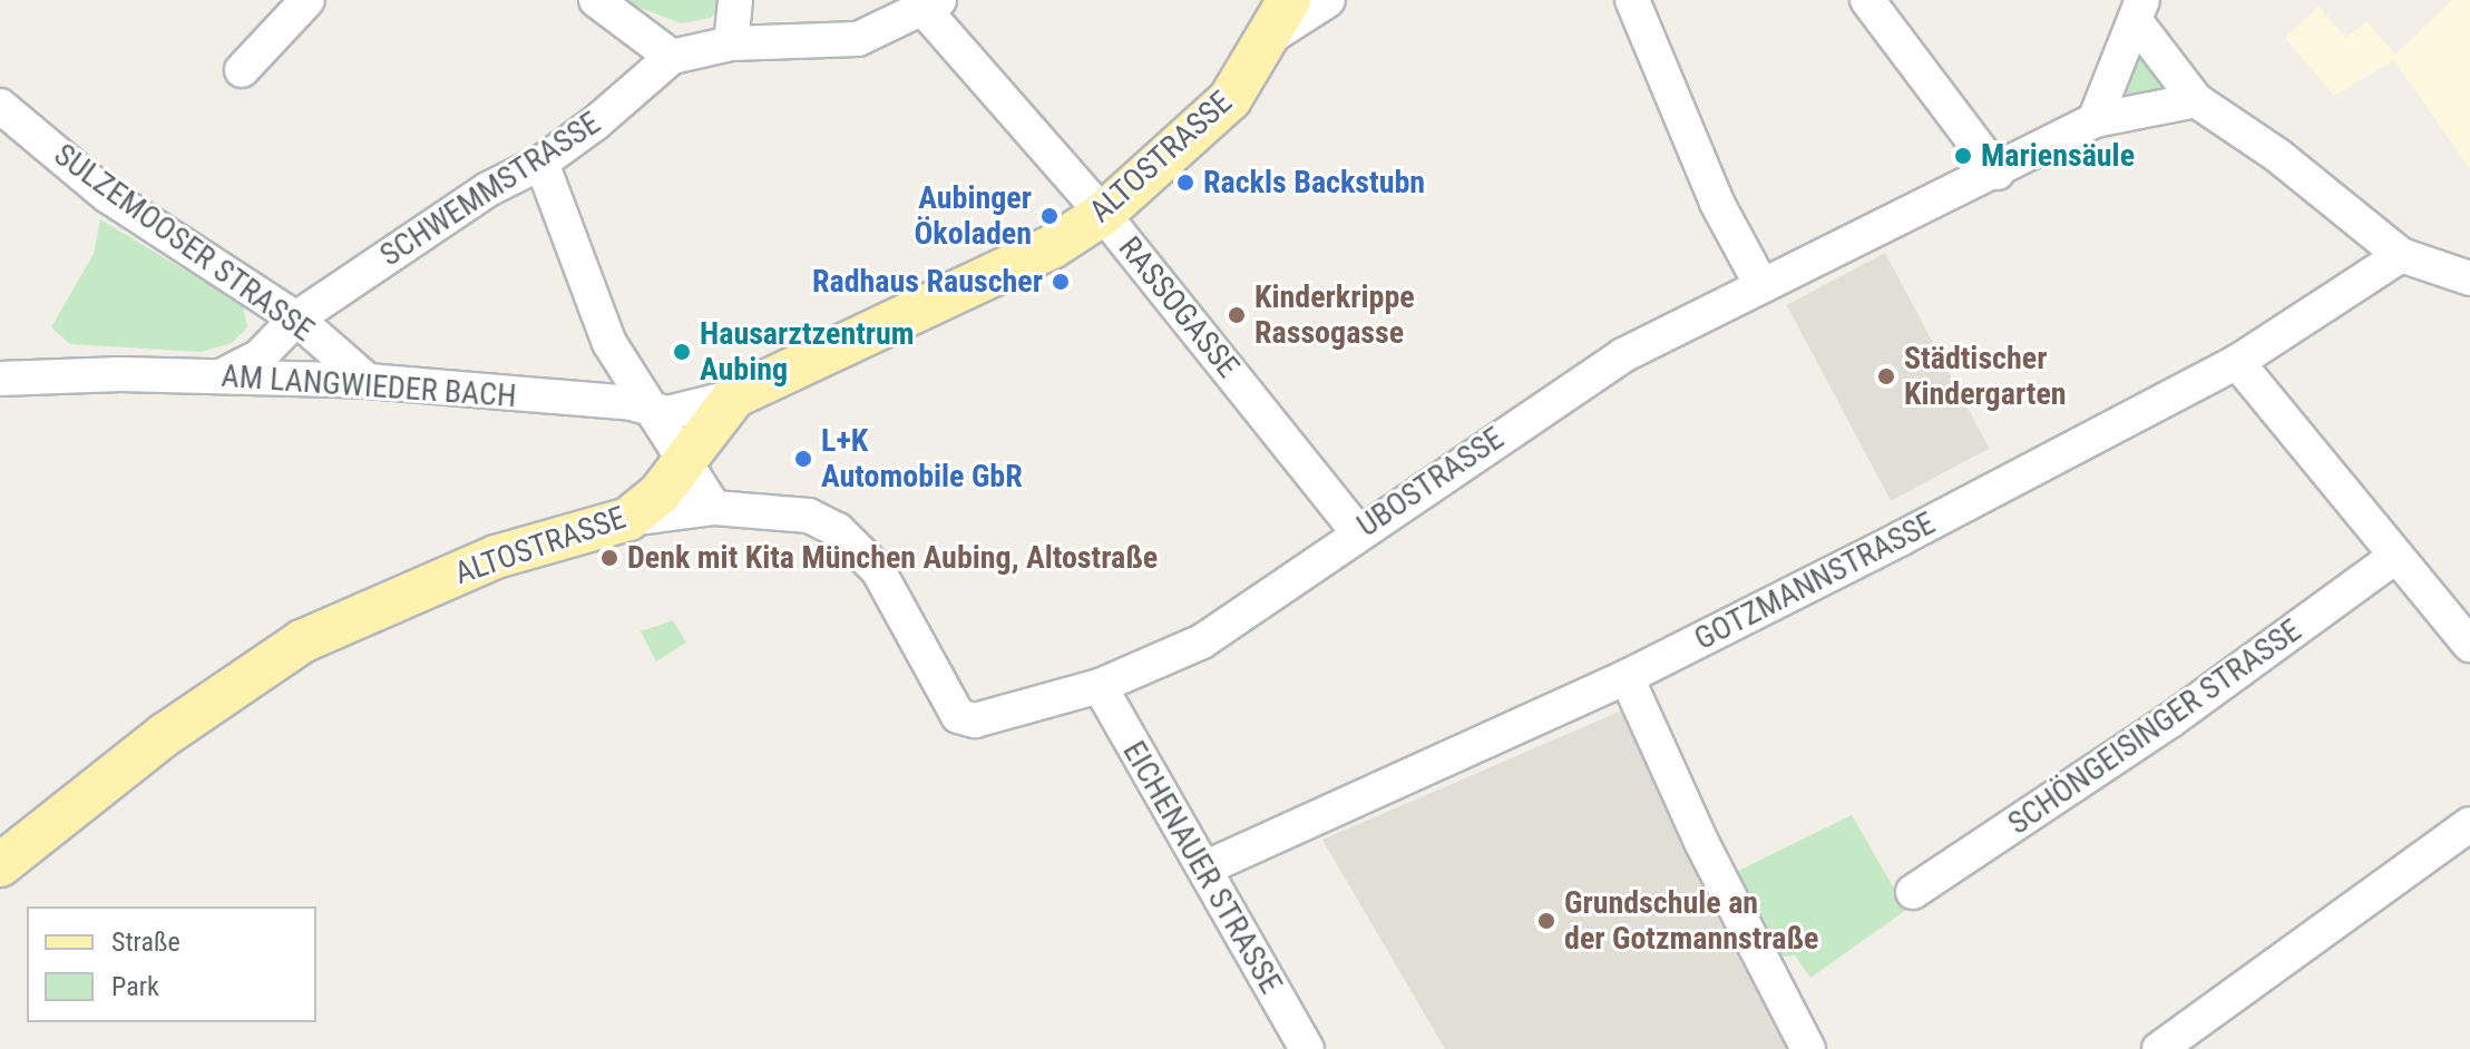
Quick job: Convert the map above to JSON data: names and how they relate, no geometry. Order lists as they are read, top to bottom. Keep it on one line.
{"streets":{"main road":["ALTOSTRASSE"],"street":["SCHWEMMSTRASSE","SULZEMOOSER STRASSE","RASSOGASSE","AM LANGWIEDER BACH","UBOSTRASSE","GOTZMANNSTRASSE","SCHÖNGEISINGER STRASSE","EICHENAUER STRASSE"]},"crossings":[["ALTOSTRASSE","RASSOGASSE"],["ALTOSTRASSE","AM LANGWIEDER BACH"],["ALTOSTRASSE","UBOSTRASSE"],["SCHWEMMSTRASSE","SULZEMOOSER STRASSE"],["SCHWEMMSTRASSE","RASSOGASSE"],["SCHWEMMSTRASSE","AM LANGWIEDER BACH"],["SULZEMOOSER STRASSE","AM LANGWIEDER BACH"],["RASSOGASSE","UBOSTRASSE"],["UBOSTRASSE","EICHENAUER STRASSE"],["GOTZMANNSTRASSE","EICHENAUER STRASSE"]],"places":["Mariensäule","Rackls Backstubn","Aubinger Ökoladen","Radhaus Rauscher","Kinderkrippe Rassogasse","Hausarztzentrum Aubing","Städtischer Kindergarten","L+K Automobile GbR","Denk mit Kita München Aubing, Altostraße","Grundschule an der Gotzmannstraße"],"legend":["Straße","Park"]}
